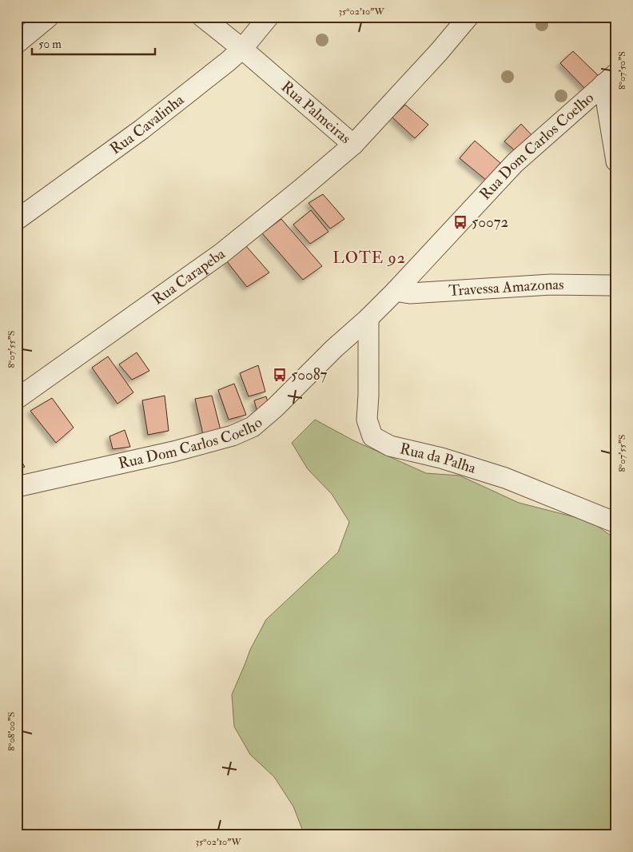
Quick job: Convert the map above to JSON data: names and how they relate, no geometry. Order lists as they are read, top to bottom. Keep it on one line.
{"streets":{"street":["Rua Palmeiras","Rua Cavalinha","Rua Dom Carlos Coelho","Rua Carapeba","Travessa Amazonas","Rua da Palha"]},"crossings":[["Rua Palmeiras","Rua Cavalinha"],["Rua Palmeiras","Rua Carapeba"],["Rua Dom Carlos Coelho","Travessa Amazonas"],["Rua Dom Carlos Coelho","Rua da Palha"]],"districts":["LOTE 92"],"places":{"bus stop":["50072","50087"]},"scale_bar":"50 m","coordinates":["35°02'10\"W","8°07'50\"S","8°07'55\"S","8°08'00\"S"]}
